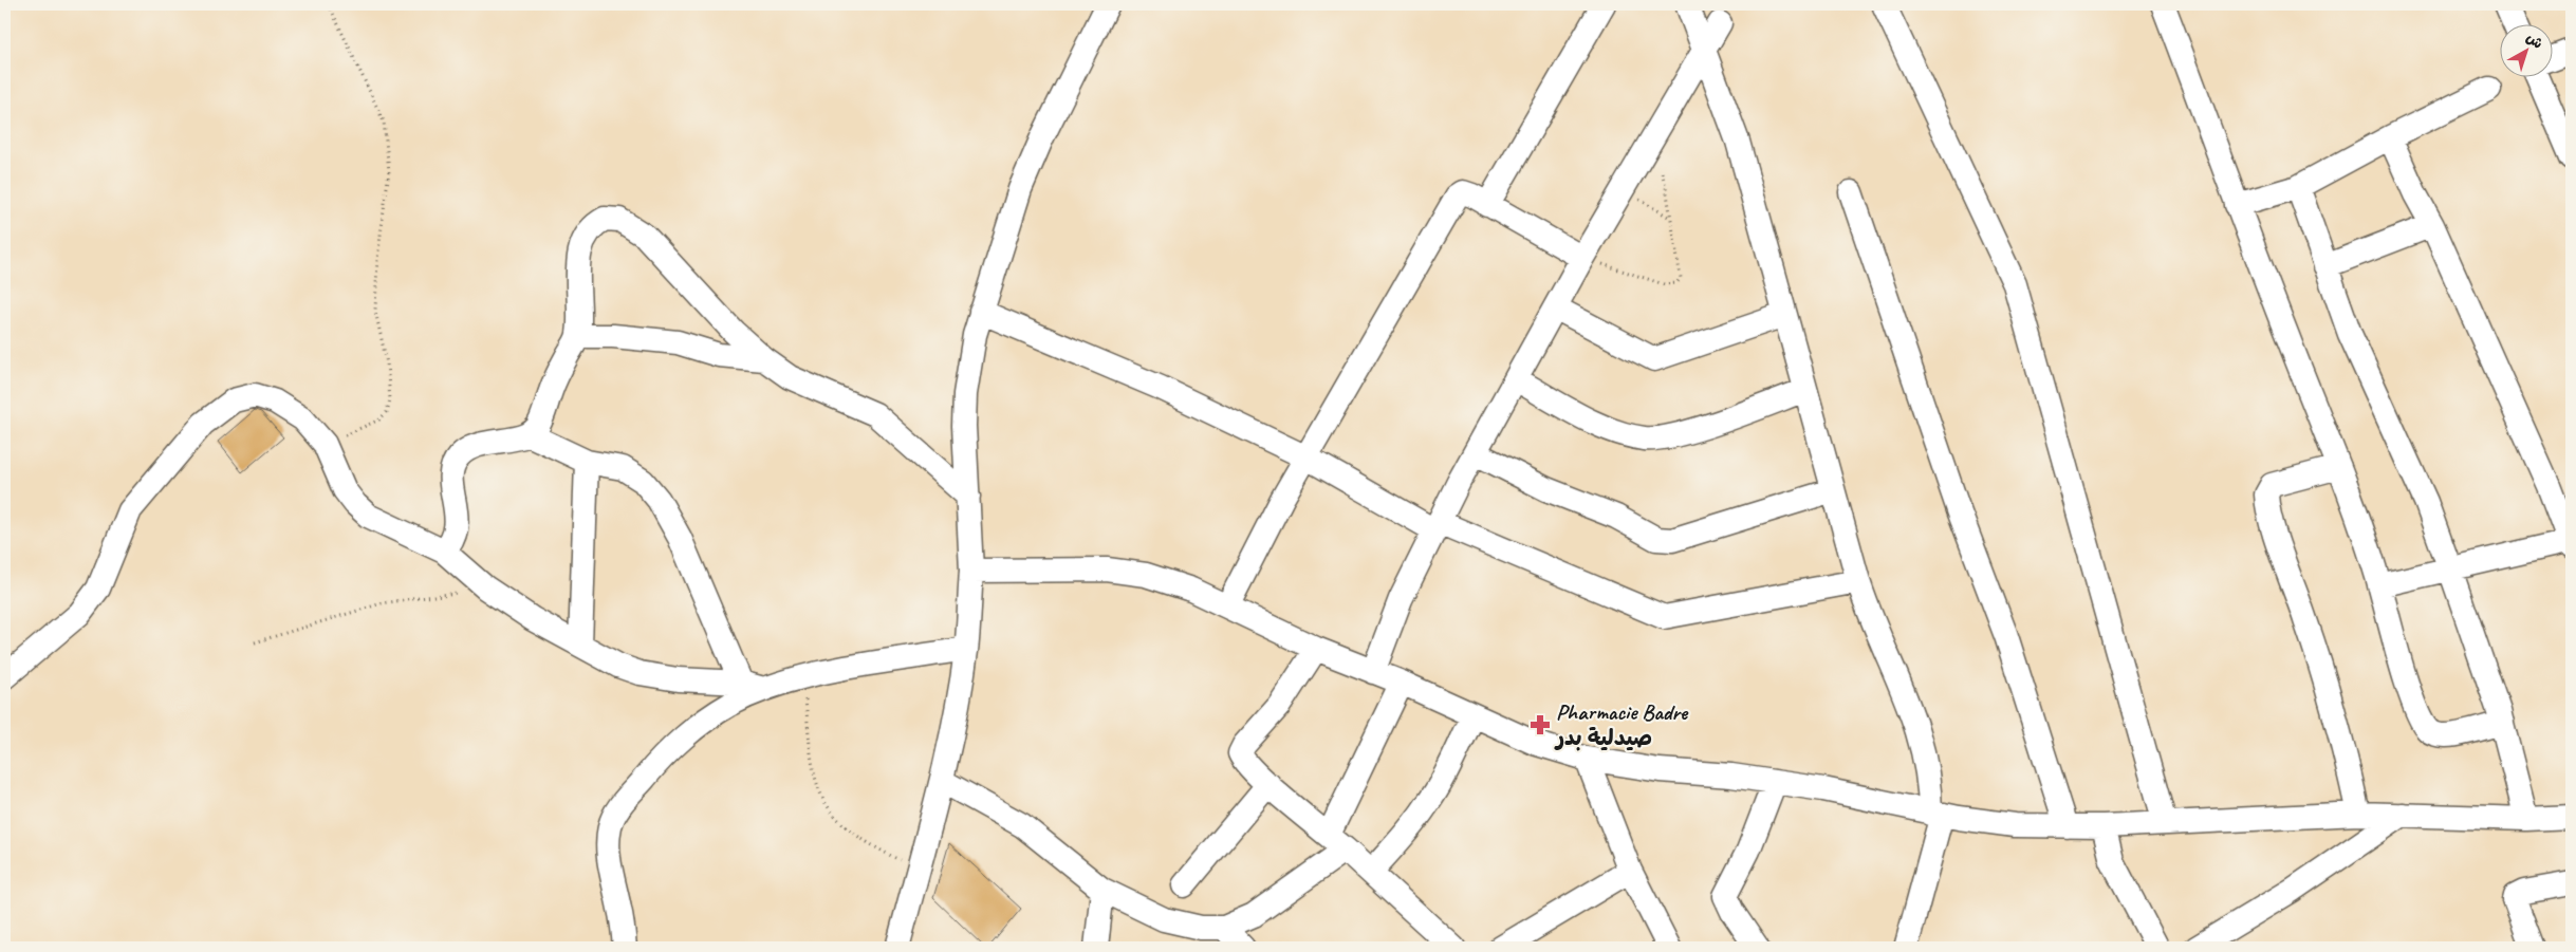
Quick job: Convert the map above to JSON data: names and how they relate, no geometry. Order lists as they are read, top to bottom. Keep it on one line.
{"places":{"pharmacy":["Pharmacie Badre صيدلية بدر"]},"north":"top right"}
